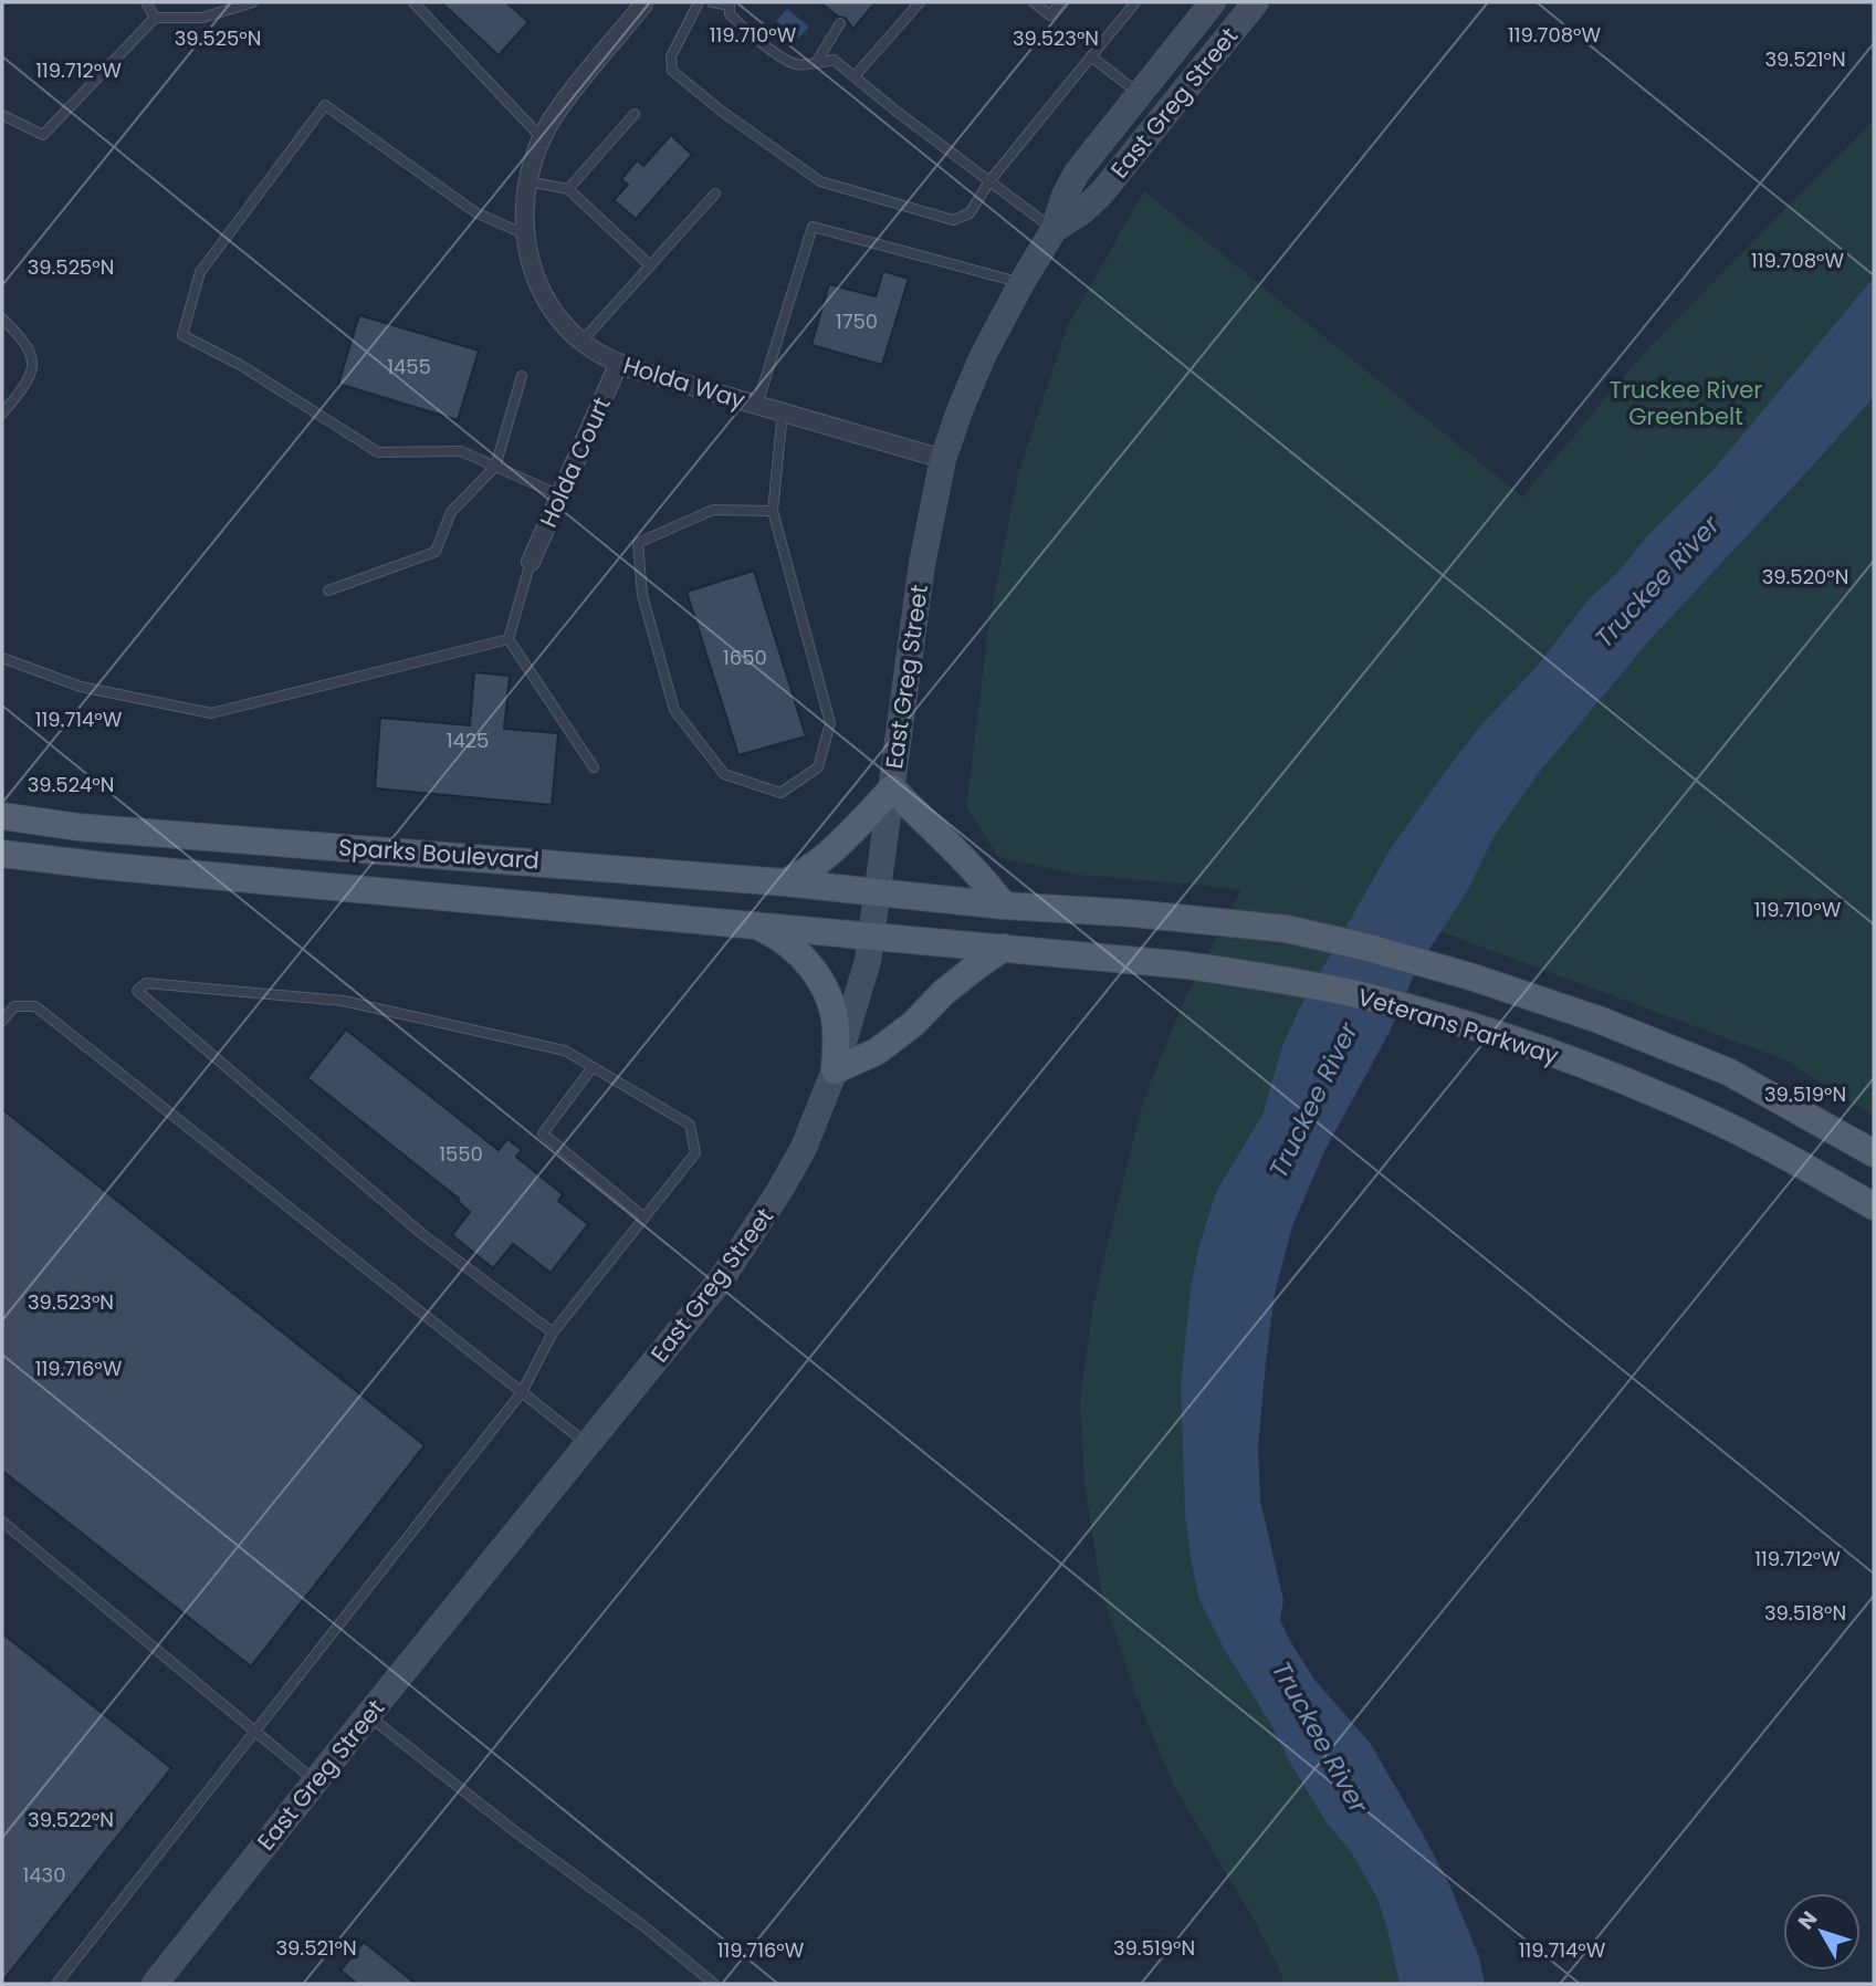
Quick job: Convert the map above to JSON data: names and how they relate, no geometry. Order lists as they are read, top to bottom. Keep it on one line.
{"streets":{"main road":["East Greg Street","Sparks Boulevard","Veterans Parkway"],"street":["Holda Way","Holda Court"]},"crossings":[["East Greg Street","Holda Way"],["East Greg Street","Sparks Boulevard"],["East Greg Street","Veterans Parkway"],["Holda Way","Holda Court"],["Sparks Boulevard","Veterans Parkway"]],"water":["Truckee River"],"parks":["Truckee River Greenbelt"],"house_numbers":["1750","1455","1650","1425","1550","1430"],"north":"top left","coordinates":["119.708°W","119.710°W","39.525°N","39.523°N","39.521°N","119.712°W","39.520°N","119.714°W","39.524°N","39.519°N","119.716°W","39.518°N","39.522°N"]}
